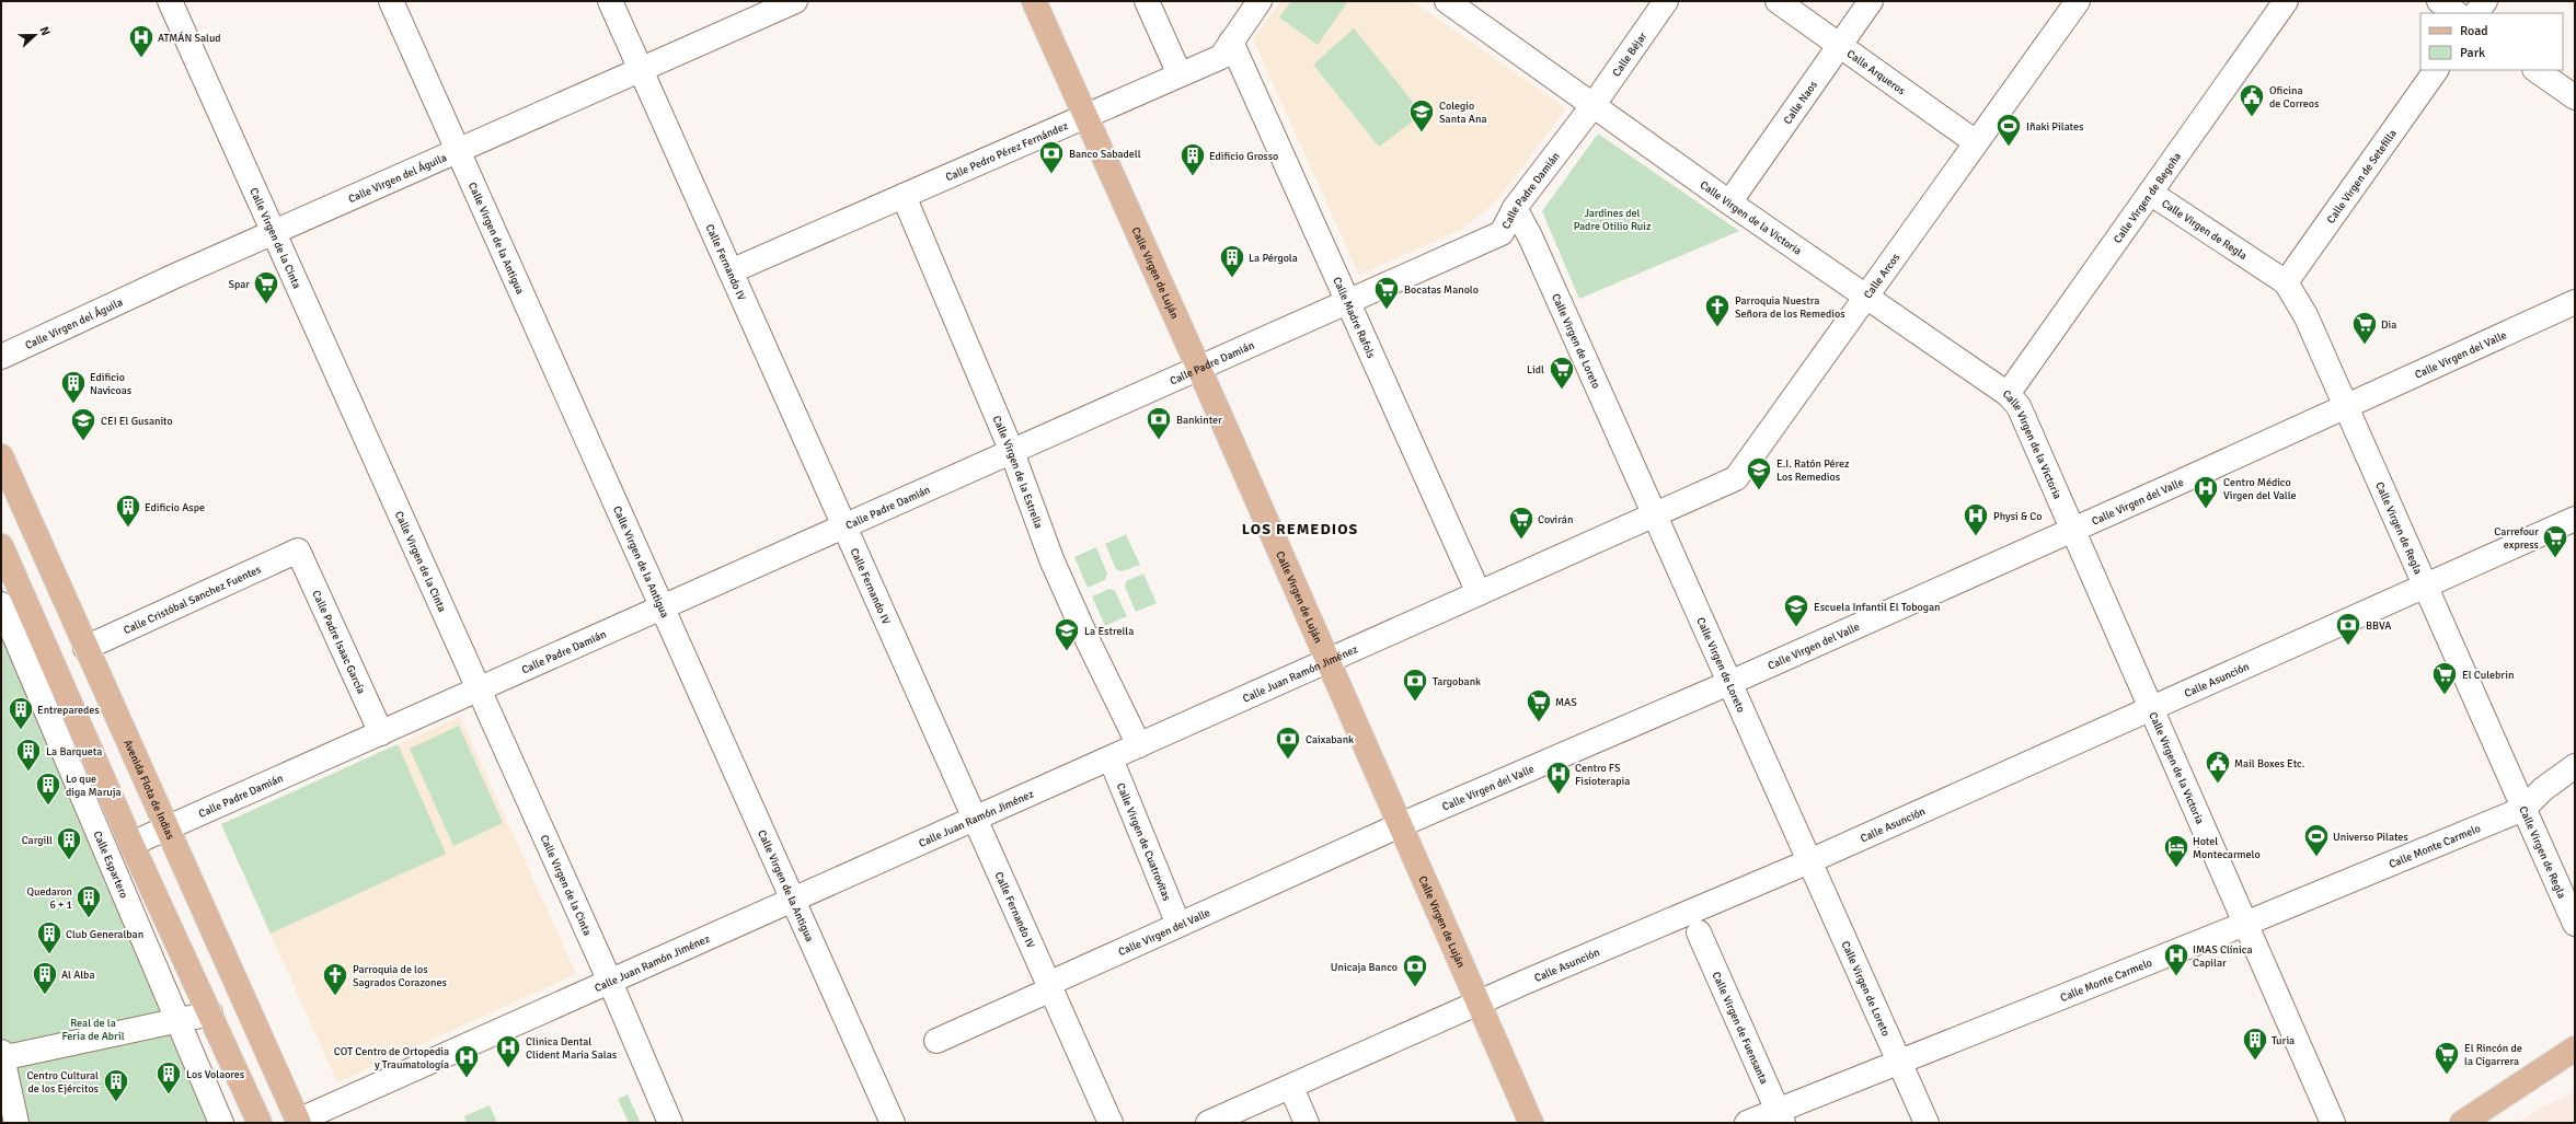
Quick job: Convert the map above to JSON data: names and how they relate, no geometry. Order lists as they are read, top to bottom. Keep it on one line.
{"streets":{"main road":["Calle Virgen de Luján","Avenida Flota de Indias"],"street":["Calle Béjar","Calle Arqueros","Calle Naos","Calle Pedro Pérez Fernández","Calle Virgen de Setefilla","Calle Virgen del Águila","Calle Padre Damián","Calle Virgen de Begoña","Calle Virgen de la Victoria","Calle Virgen de Regla","Calle Virgen de la Cinta","Calle Virgen de la Antigua","Calle Fernando IV","Calle Arcos","Calle Madre Rafols","Calle Virgen de Loreto","Calle Virgen del Valle","Calle Virgen de la Estrella","Calle Cristóbal Sanchez Fuentes","Calle Padre Isaac García","Calle Juan Ramón Jiménez","Calle Asunción","Calle Virgen de Cuatrovitas","Calle Monte Carmelo","Calle Espartero","Calle Virgen de Fuensanta"]},"crossings":[["Calle Béjar","Calle Padre Damián"],["Calle Béjar","Calle Virgen de la Victoria"],["Calle Arqueros","Calle Naos"],["Calle Arqueros","Calle Arcos"],["Calle Naos","Calle Virgen de la Victoria"],["Calle Pedro Pérez Fernández","Calle Fernando IV"],["Calle Pedro Pérez Fernández","Calle Virgen de Luján"],["Calle Pedro Pérez Fernández","Calle Madre Rafols"],["Calle Pedro Pérez Fernández","Calle Virgen de la Estrella"],["Calle Virgen de Setefilla","Calle Virgen de Regla"],["Calle Virgen del Águila","Calle Virgen de la Cinta"],["Calle Virgen del Águila","Calle Virgen de la Antigua"],["Calle Virgen del Águila","Calle Fernando IV"],["Calle Padre Damián","Calle Virgen de la Victoria"],["Calle Padre Damián","Calle Virgen de la Cinta"],["Calle Padre Damián","Calle Virgen de la Antigua"],["Calle Padre Damián","Calle Fernando IV"],["Calle Padre Damián","Calle Virgen de Luján"],["Calle Padre Damián","Calle Madre Rafols"],["Calle Padre Damián","Calle Virgen de Loreto"],["Calle Padre Damián","Calle Virgen de la Estrella"],["Calle Padre Damián","Calle Padre Isaac García"],["Calle Padre Damián","Avenida Flota de Indias"],["Calle Virgen de Begoña","Calle Virgen de la Victoria"],["Calle Virgen de Begoña","Calle Virgen de Regla"],["Calle Virgen de la Victoria","Calle Arcos"],["Calle Virgen de la Victoria","Calle Virgen del Valle"],["Calle Virgen de la Victoria","Calle Asunción"],["Calle Virgen de la Victoria","Calle Monte Carmelo"],["Calle Virgen de Regla","Calle Virgen del Valle"],["Calle Virgen de Regla","Calle Asunción"],["Calle Virgen de Regla","Calle Monte Carmelo"],["Calle Virgen de la Cinta","Calle Juan Ramón Jiménez"],["Calle Virgen de la Antigua","Calle Juan Ramón Jiménez"],["Calle Fernando IV","Calle Virgen del Valle"],["Calle Fernando IV","Calle Juan Ramón Jiménez"],["Calle Virgen de Luján","Calle Virgen del Valle"],["Calle Virgen de Luján","Calle Juan Ramón Jiménez"],["Calle Virgen de Luján","Calle Asunción"],["Calle Arcos","Calle Virgen de Loreto"],["Calle Arcos","Calle Juan Ramón Jiménez"],["Calle Madre Rafols","Calle Juan Ramón Jiménez"],["Calle Virgen de Loreto","Calle Virgen del Valle"],["Calle Virgen de Loreto","Calle Juan Ramón Jiménez"],["Calle Virgen de Loreto","Calle Asunción"],["Calle Virgen de Loreto","Calle Monte Carmelo"],["Calle Virgen del Valle","Calle Virgen de Cuatrovitas"],["Calle Virgen de la Estrella","Calle Juan Ramón Jiménez"],["Calle Cristóbal Sanchez Fuentes","Calle Padre Isaac García"],["Calle Cristóbal Sanchez Fuentes","Avenida Flota de Indias"],["Calle Juan Ramón Jiménez","Avenida Flota de Indias"],["Calle Juan Ramón Jiménez","Calle Virgen de Cuatrovitas"],["Calle Monte Carmelo","Calle Virgen de Fuensanta"]],"districts":["LOS REMEDIOS"],"parks":["Jardines del Padre Otilio Ruiz","Real de la Feria de Abril"],"places":{"hospital":["ATMÁN Salud","Centro Médico Virgen del Valle","Physi & Co","Centro FS Fisioterapia","IMAS Clínica Capilar","Clinica Dental Clident María Salas","COT Centro de Ortopedia y Traumatología"],"public building":["Oficina de Correos","Mail Boxes Etc."],"school or university":["Colegio Santa Ana","CEI El Gusanito","E.I. Ratón Pérez Los Remedios","Escuela Infantil El Tobogan","La Estrella"],"sports":["Iñaki Pilates","Universo Pilates"],"bank":["Banco Sabadell","Bankinter","BBVA","Targobank","Caixabank","Unicaja Banco"],"building":["Edificio Grosso","La Pérgola","Edificio Navicoas","Edificio Aspe","Entreparedes","La Barqueta","Lo que diga Maruja","Cargill","Quedaron 6 + 1","Club Generalban","Al Alba","Turia","Los Volaores","Centro Cultural de los Ejércitos"],"supermarket":["Spar","Bocatas Manolo","Dia","Lidl","Covirán","Carrefour express","El Culebrin","MAS","El Rincón de la Cigarrera"],"church":["Parroquia Nuestra Señora de los Remedios","Parroquia de los Sagrados Corazones"],"hotel":["Hotel Montecarmelo"]},"legend":["Road","Park"],"north":"right"}
